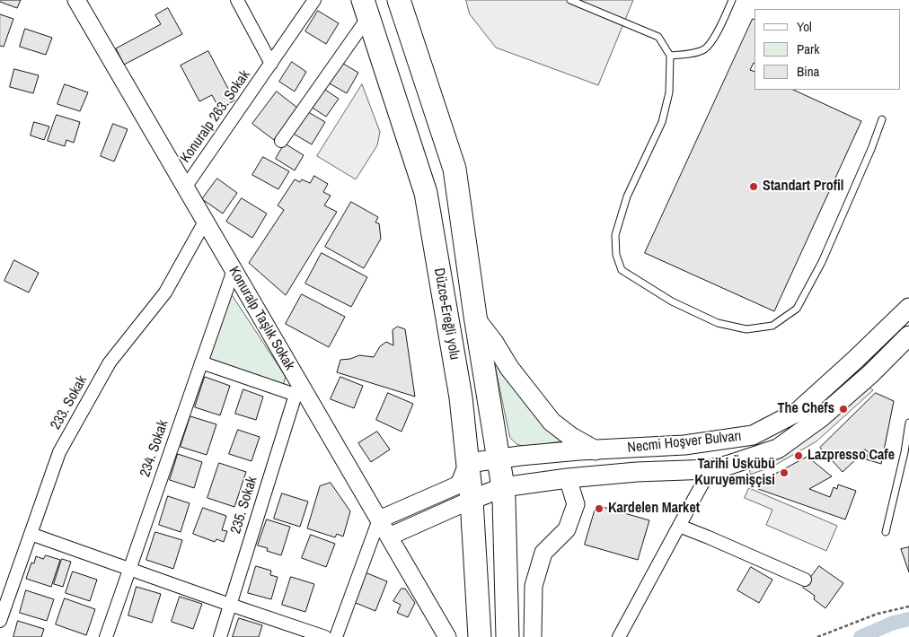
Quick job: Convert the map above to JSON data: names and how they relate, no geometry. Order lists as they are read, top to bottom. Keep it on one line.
{"streets":{"highway":["Düzce-Ereğli yolu"],"main road":["Necmi Hoşver Bulvarı"],"street":["Konuralp 263. Sokak","Konuralp Taşlık Sokak","233. Sokak","234. Sokak","235. Sokak"]},"crossings":[["Konuralp 263. Sokak","Konuralp Taşlık Sokak"],["Düzce-Ereğli yolu","Necmi Hoşver Bulvarı"],["Konuralp Taşlık Sokak","233. Sokak"],["Konuralp Taşlık Sokak","234. Sokak"],["Konuralp Taşlık Sokak","235. Sokak"]],"places":["Standart Profil","The Chefs","Lazpresso Cafe","Tarihi Üskübü Kuruyemişçisi","Kardelen Market"],"legend":["Yol","Park","Bina"]}
